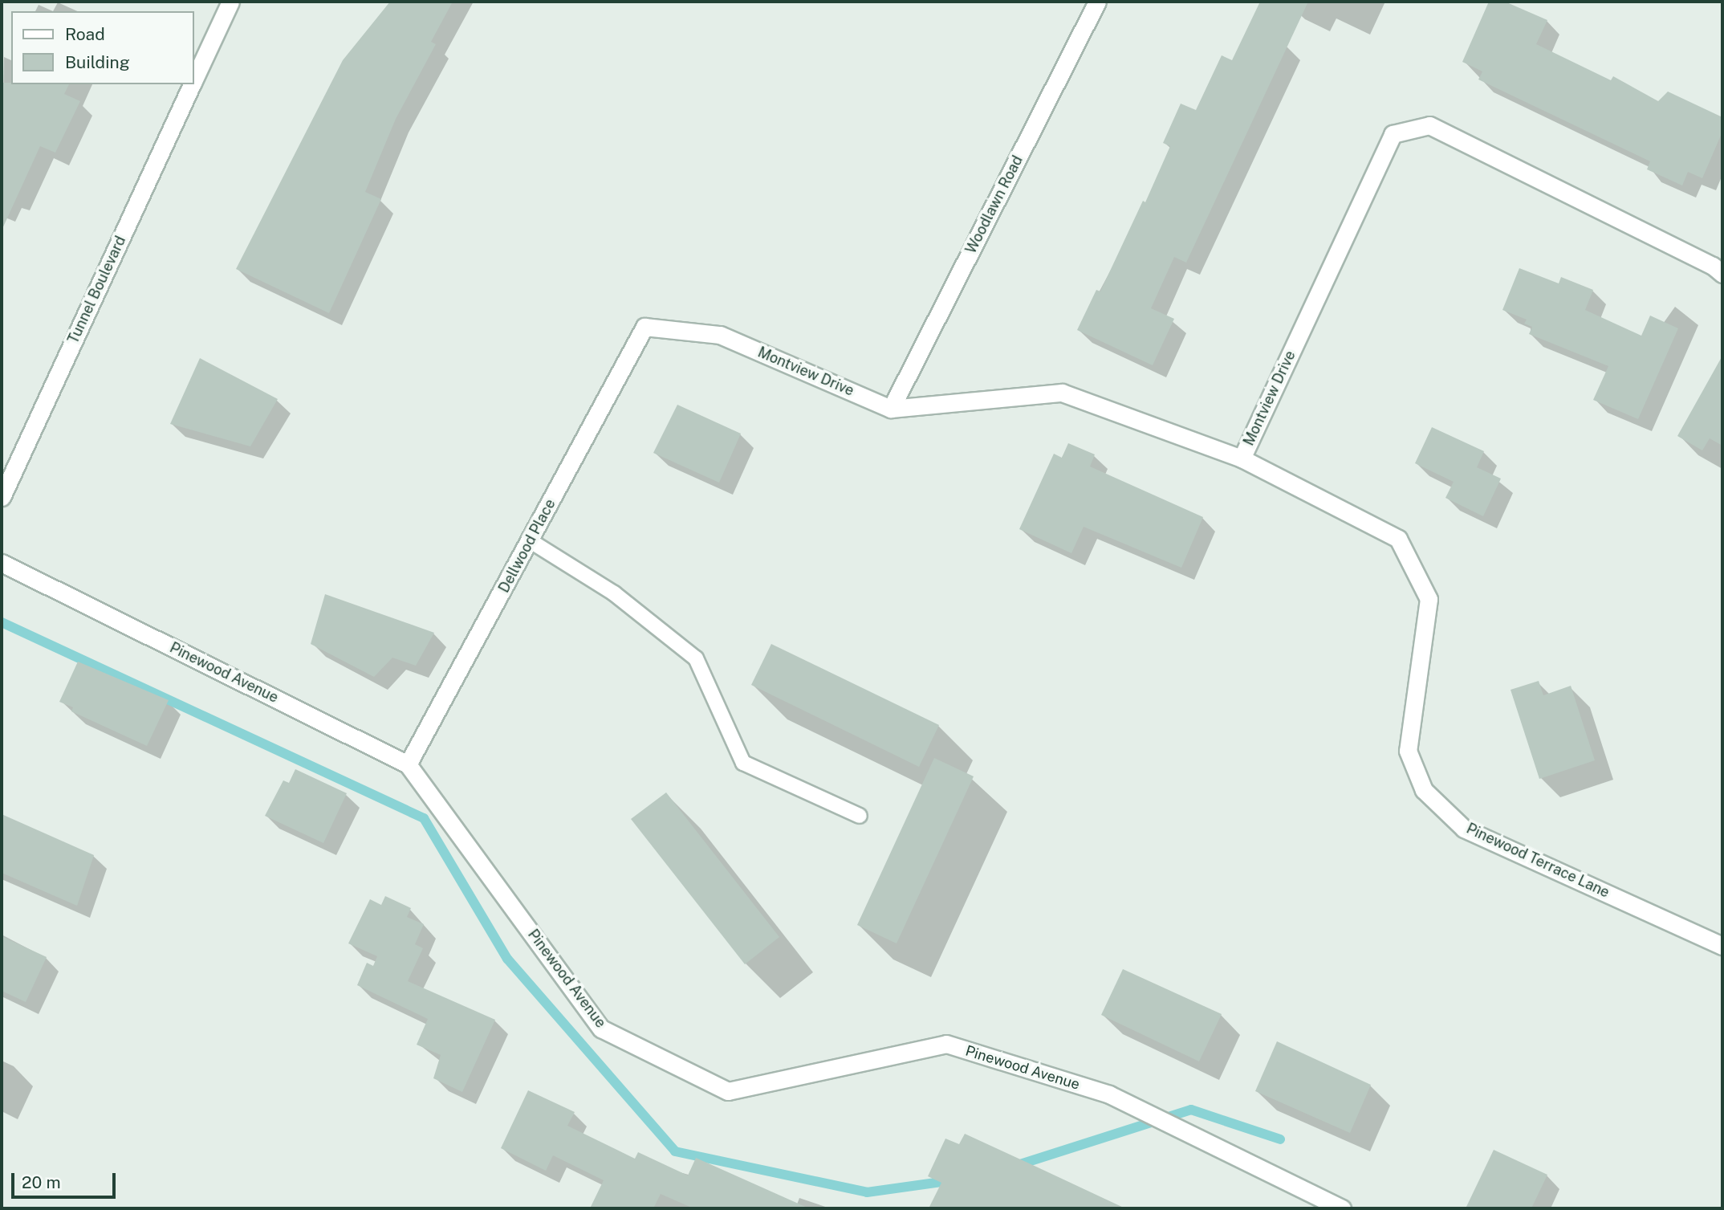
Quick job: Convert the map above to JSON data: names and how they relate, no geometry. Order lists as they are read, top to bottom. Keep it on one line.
{"streets":{"street":["Woodlawn Road","Tunnel Boulevard","Montview Drive","Dellwood Place","Pinewood Avenue","Pinewood Terrace Lane"]},"crossings":[["Woodlawn Road","Montview Drive"],["Montview Drive","Dellwood Place"],["Montview Drive","Pinewood Terrace Lane"],["Dellwood Place","Pinewood Avenue"]],"legend":["Road","Building"],"scale_bar":"20 m"}
